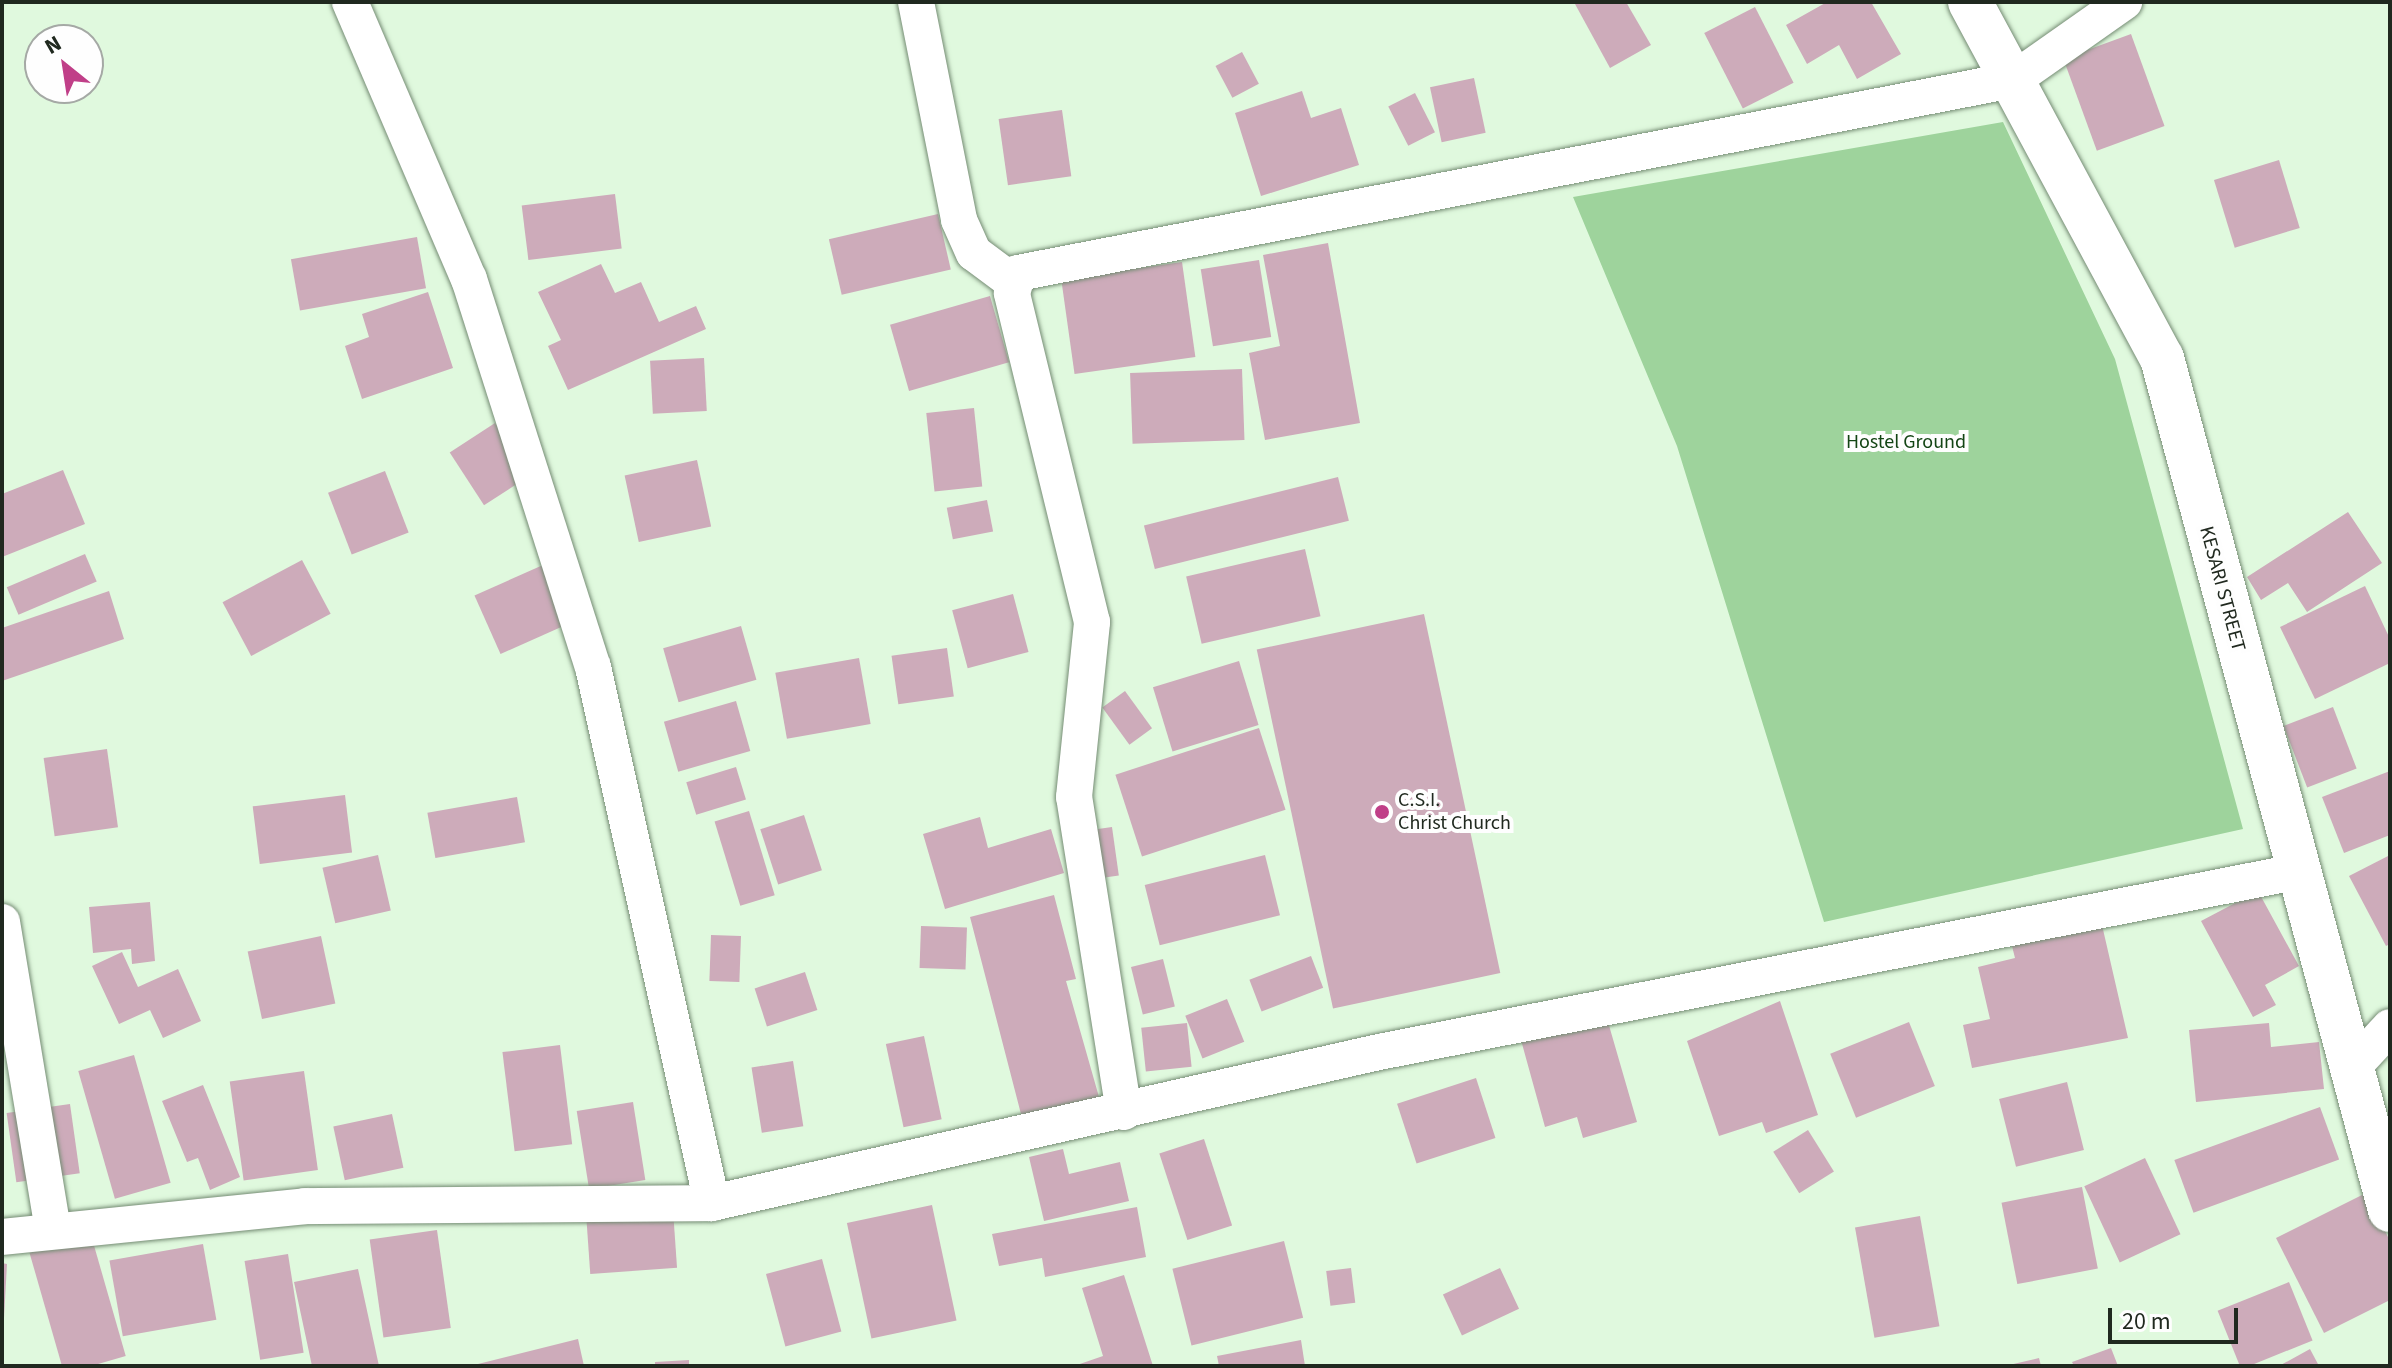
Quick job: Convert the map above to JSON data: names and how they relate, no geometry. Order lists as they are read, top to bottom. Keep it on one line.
{"streets":{"street":["KESARI STREET"]},"parks":["Hostel Ground"],"places":["C.S.I. Christ Church"],"scale_bar":"20 m","north":"top left"}
